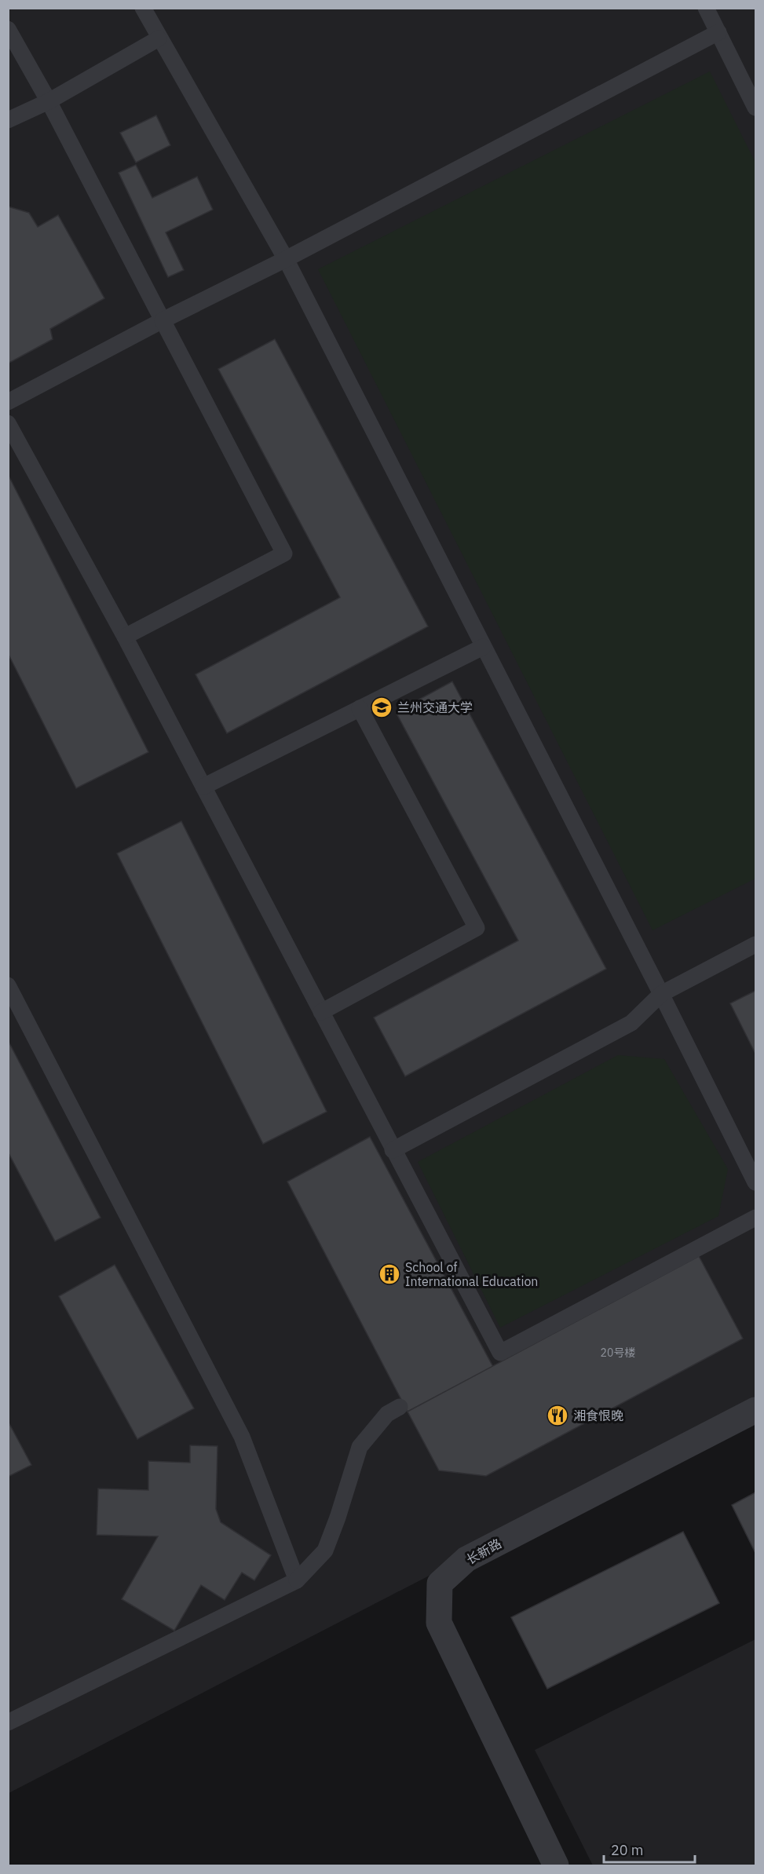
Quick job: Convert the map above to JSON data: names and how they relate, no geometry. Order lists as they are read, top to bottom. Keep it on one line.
{"streets":{"street":["长新路"]},"places":{"school or university":["兰州交通大学"],"building":["School of International Education"],"restaurant":["湘食恨晚"]},"house_numbers":["20号楼"],"scale_bar":"20 m"}
